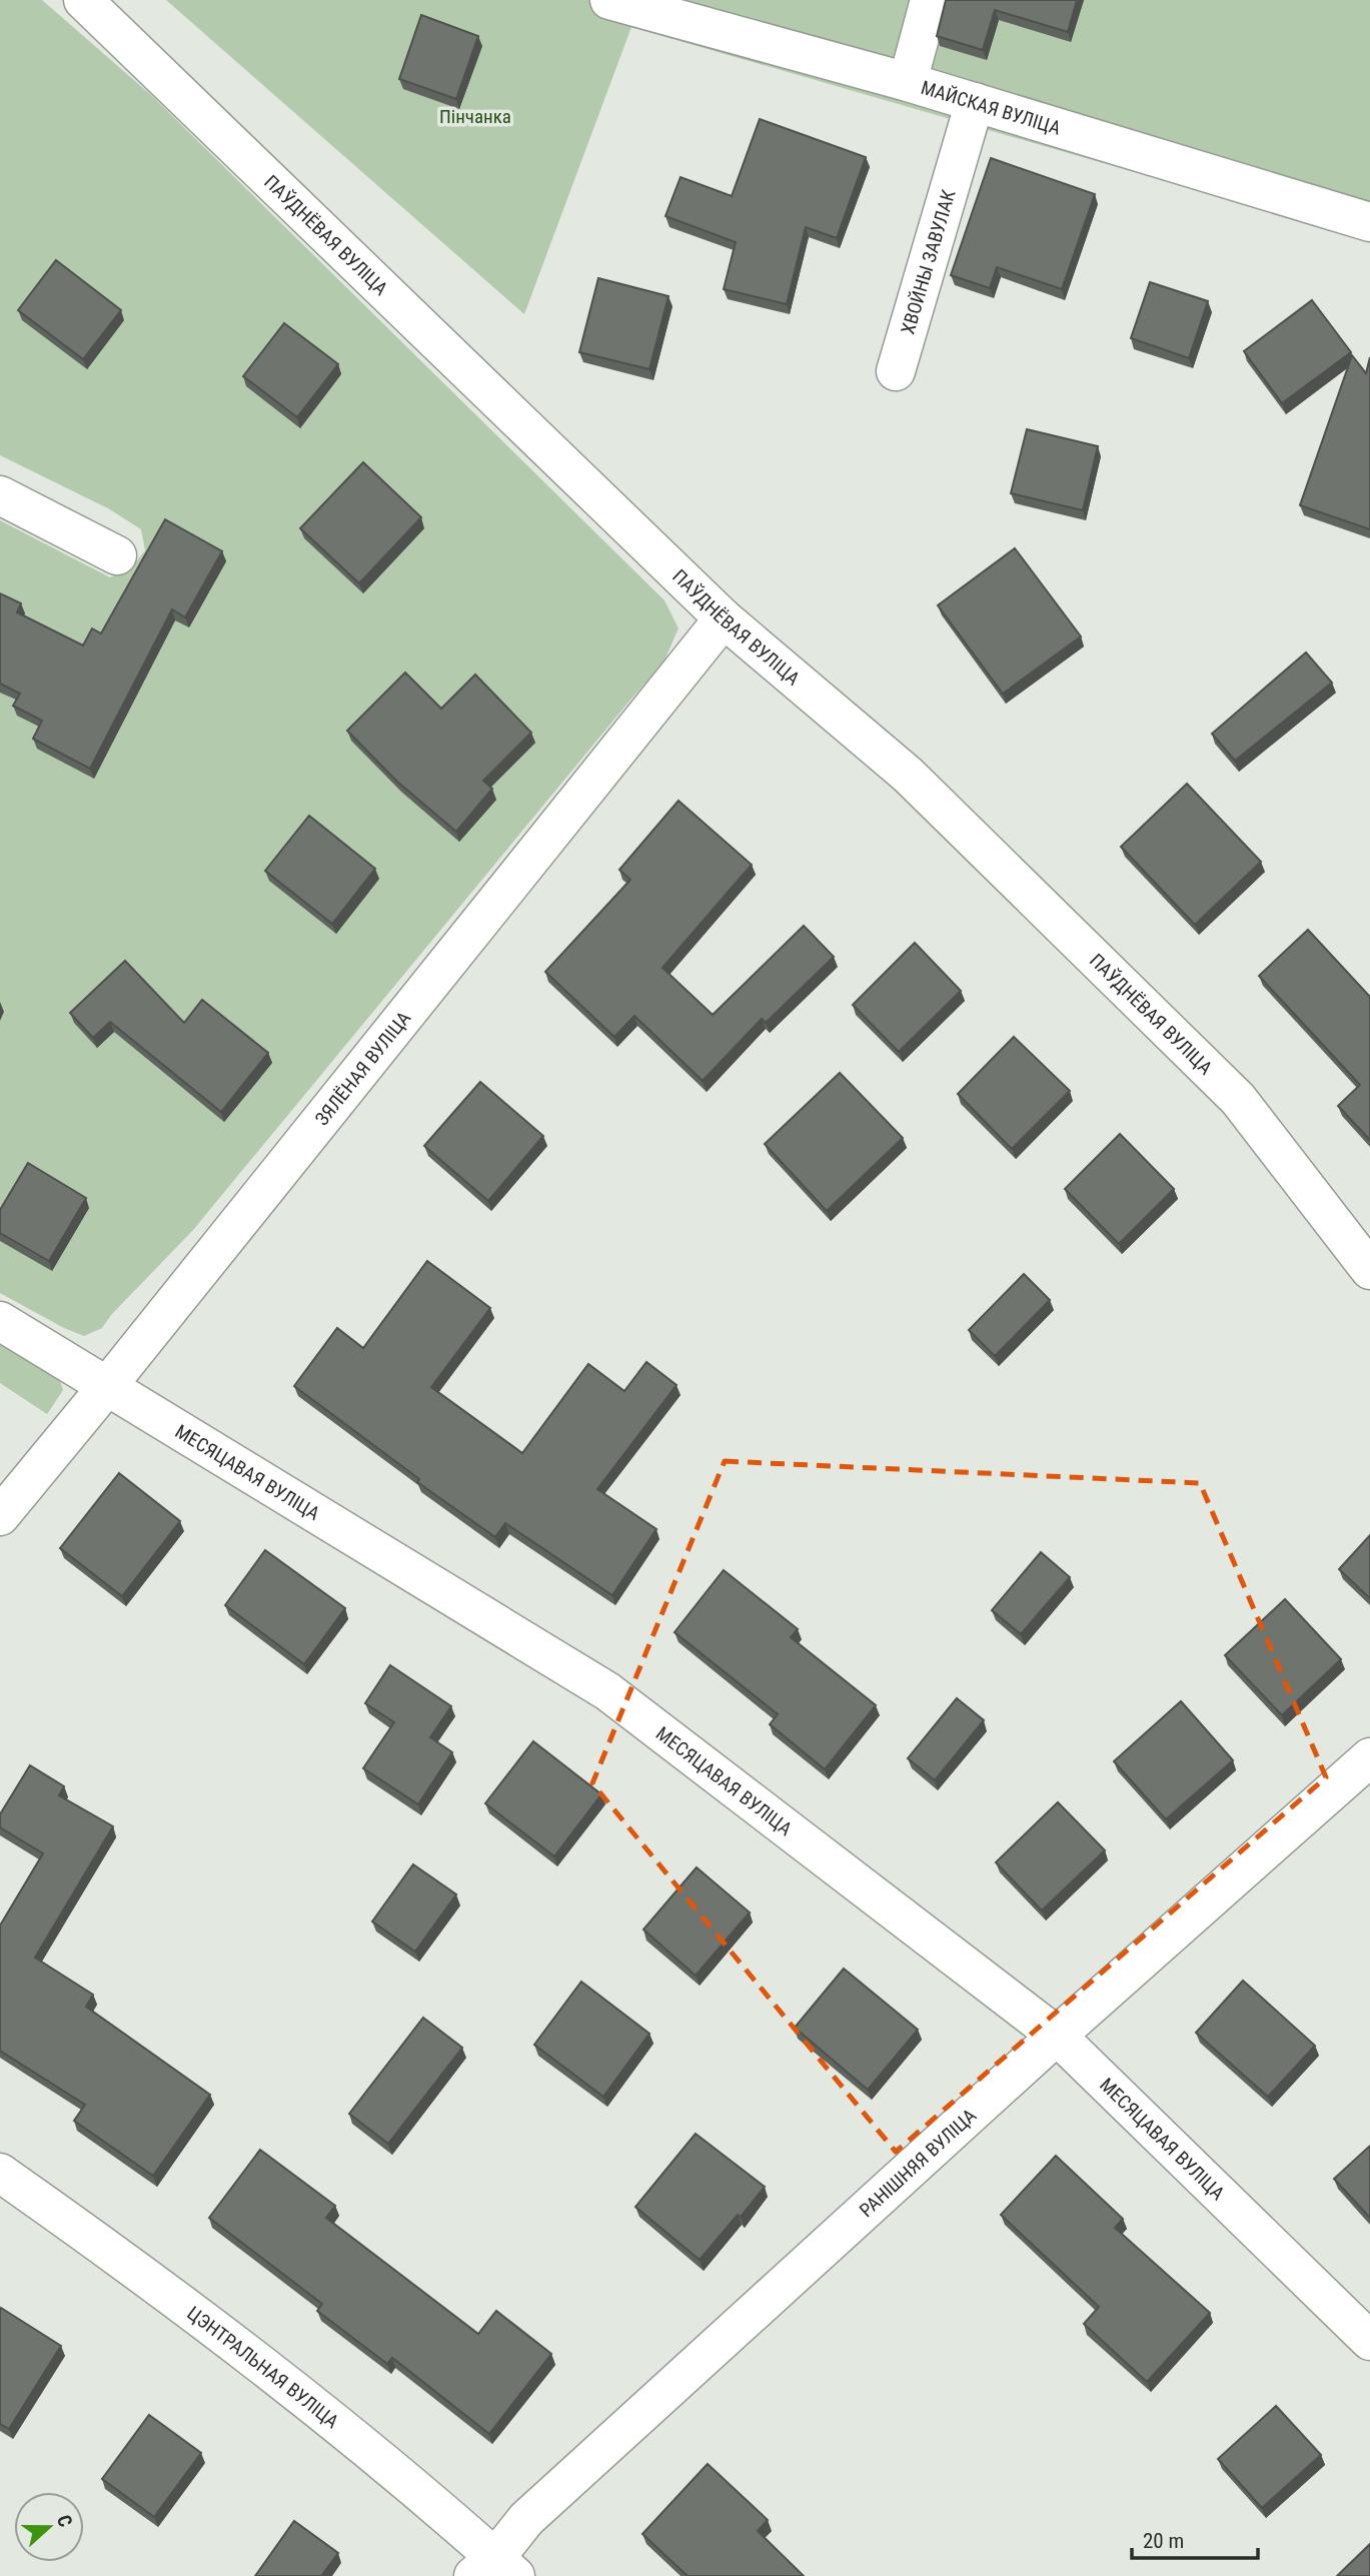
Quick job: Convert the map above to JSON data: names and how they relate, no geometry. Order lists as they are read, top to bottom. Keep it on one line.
{"streets":{"street":["МАЙСКАЯ ВУЛІЦА","ПАЎДНЁВАЯ ВУЛІЦА","ХВОЙНЫ ЗАВУЛАК","ЗЯЛЁНАЯ ВУЛІЦА","МЕСЯЦАВАЯ ВУЛІЦА","РАНІШНЯЯ ВУЛІЦА","ЦЭНТРАЛЬНАЯ ВУЛІЦА"]},"crossings":[["МАЙСКАЯ ВУЛІЦА","ХВОЙНЫ ЗАВУЛАК"],["ПАЎДНЁВАЯ ВУЛІЦА","ЗЯЛЁНАЯ ВУЛІЦА"],["ЗЯЛЁНАЯ ВУЛІЦА","МЕСЯЦАВАЯ ВУЛІЦА"],["МЕСЯЦАВАЯ ВУЛІЦА","РАНІШНЯЯ ВУЛІЦА"],["РАНІШНЯЯ ВУЛІЦА","ЦЭНТРАЛЬНАЯ ВУЛІЦА"]],"parks":["Пінчанка"],"scale_bar":"20 m","north":"right"}
